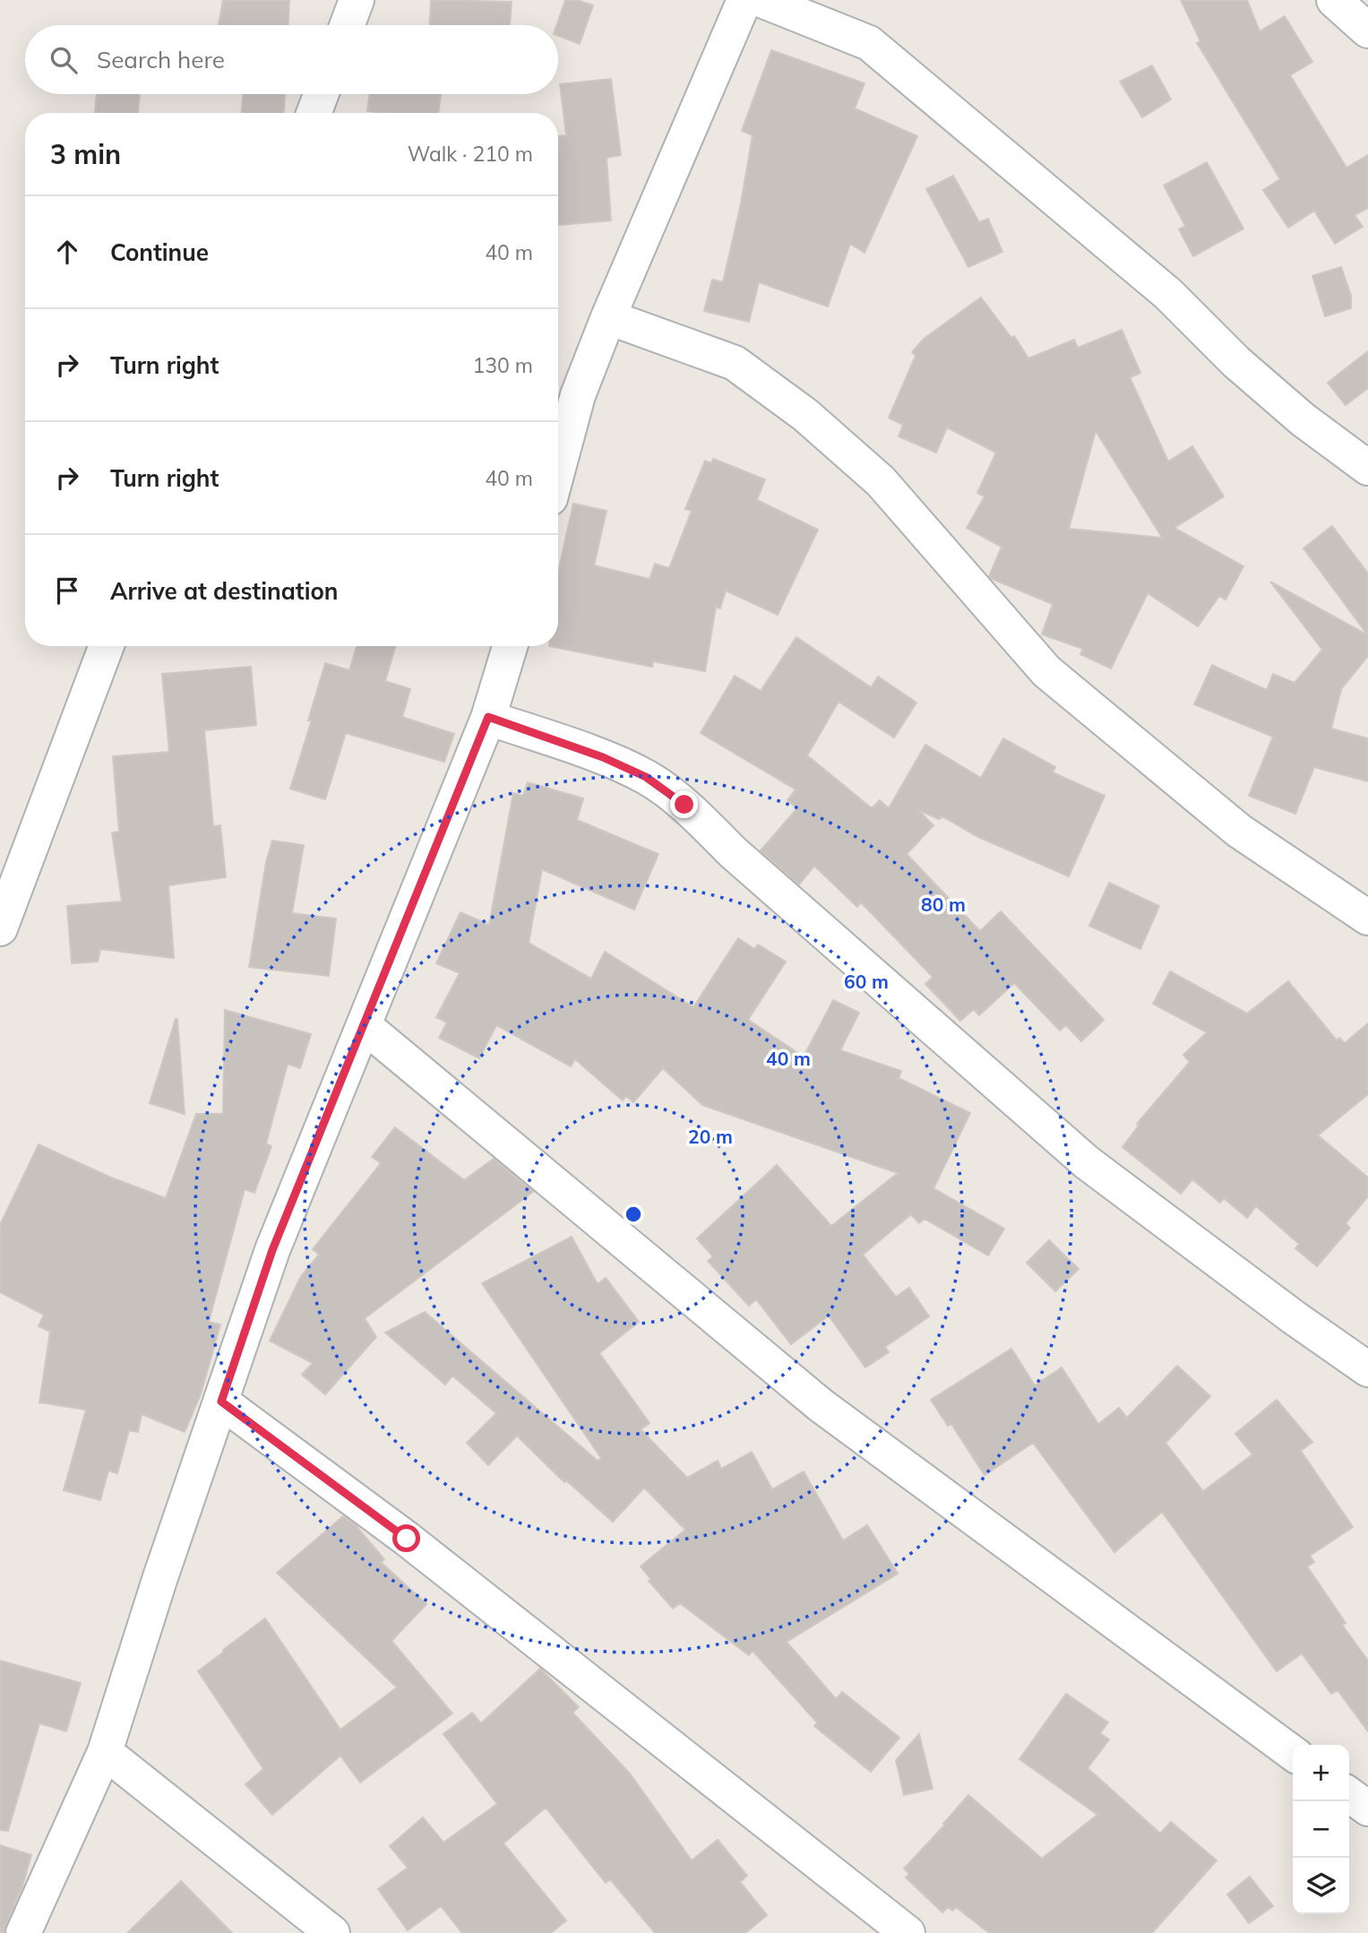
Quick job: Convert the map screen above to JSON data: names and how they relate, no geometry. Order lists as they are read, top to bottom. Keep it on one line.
{"page":{"search":"Search here","heading":["3 min","Walk · 210 m"],"list":[["Continue","40 m"],["Turn right","130 m"],["Turn right","40 m"],"Arrive at destination"],"map_buttons":["+","−"]},"rings":["80 m","60 m","40 m","20 m"]}
